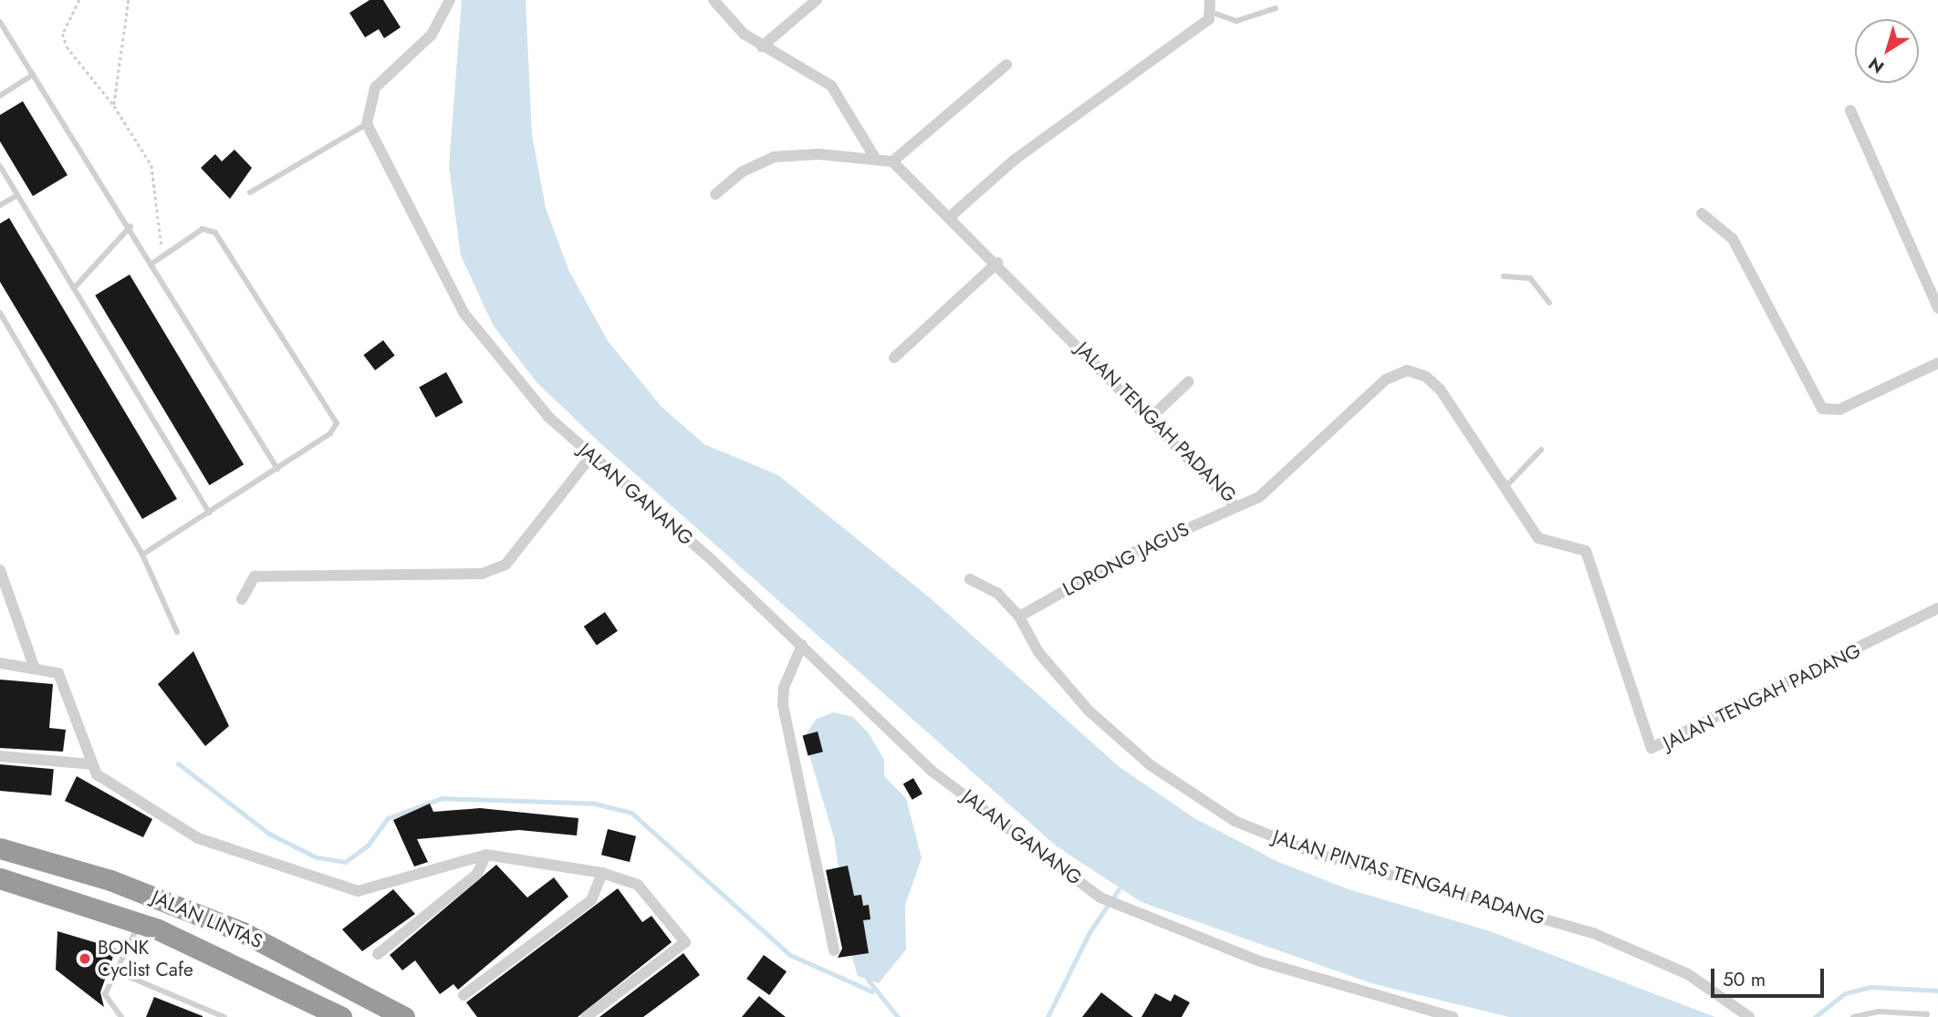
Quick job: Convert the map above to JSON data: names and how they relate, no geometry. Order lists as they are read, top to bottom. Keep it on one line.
{"streets":{"highway":["JALAN LINTAS"],"street":["JALAN TENGAH PADANG","JALAN GANANG","LORONG JAGUS","JALAN PINTAS TENGAH PADANG"]},"crossings":[["JALAN TENGAH PADANG","LORONG JAGUS"],["LORONG JAGUS","JALAN PINTAS TENGAH PADANG"]],"places":["BONK Cyclist Cafe"],"scale_bar":"50 m","north":"bottom left"}
